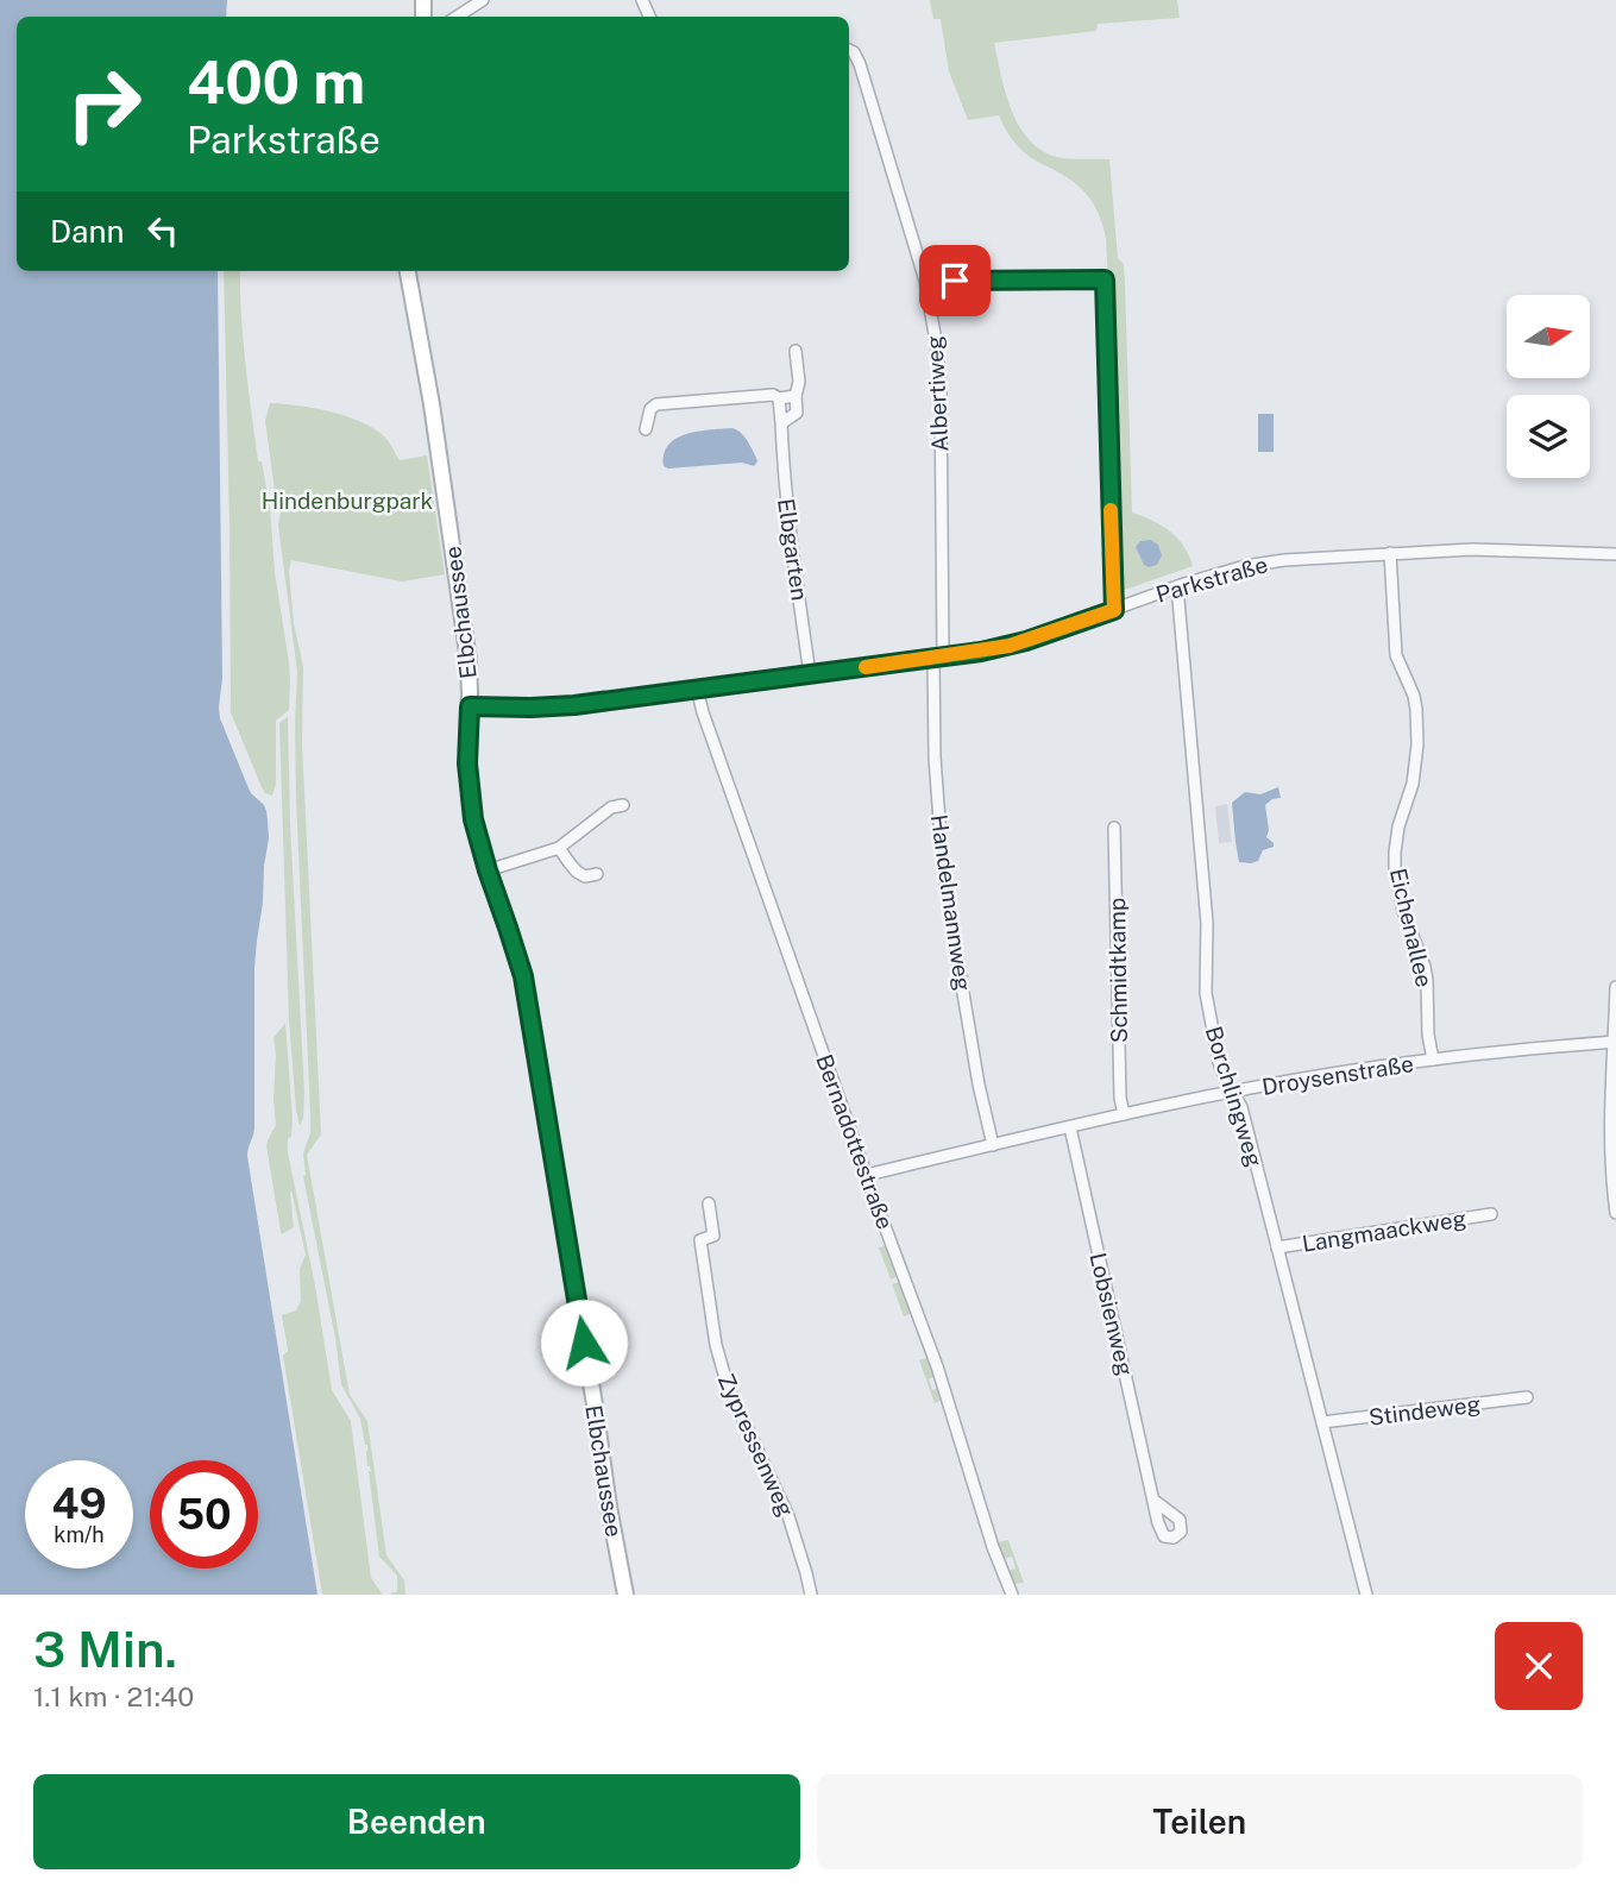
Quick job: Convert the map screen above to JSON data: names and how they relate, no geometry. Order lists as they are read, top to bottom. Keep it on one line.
{"streets":{"main road":["Elbchaussee"],"street":["Albertiweg","Elbgarten","Parkstraße","Handelmannweg","Eichenallee","Schmidtkamp","Droysenstraße","Borchlingweg","Bernadottestraße","Langmaackweg","Lobsienweg","Stindeweg","Zypressenweg"]},"crossings":[["Albertiweg","Parkstraße"],["Albertiweg","Handelmannweg"],["Elbgarten","Parkstraße"],["Parkstraße","Elbchaussee"],["Parkstraße","Handelmannweg"],["Parkstraße","Eichenallee"],["Parkstraße","Borchlingweg"],["Parkstraße","Bernadottestraße"],["Handelmannweg","Droysenstraße"],["Eichenallee","Droysenstraße"],["Schmidtkamp","Droysenstraße"],["Droysenstraße","Borchlingweg"],["Droysenstraße","Bernadottestraße"],["Droysenstraße","Lobsienweg"],["Borchlingweg","Langmaackweg"],["Borchlingweg","Stindeweg"]],"parks":["Hindenburgpark"],"north":"right","page":{"turn":["400 m","Parkstraße"],"then":"Dann","speed":"49 km/h","limit":"50","heading":["3 Min.","1.1 km · 21:40"],"buttons":["Beenden","Teilen"]}}
